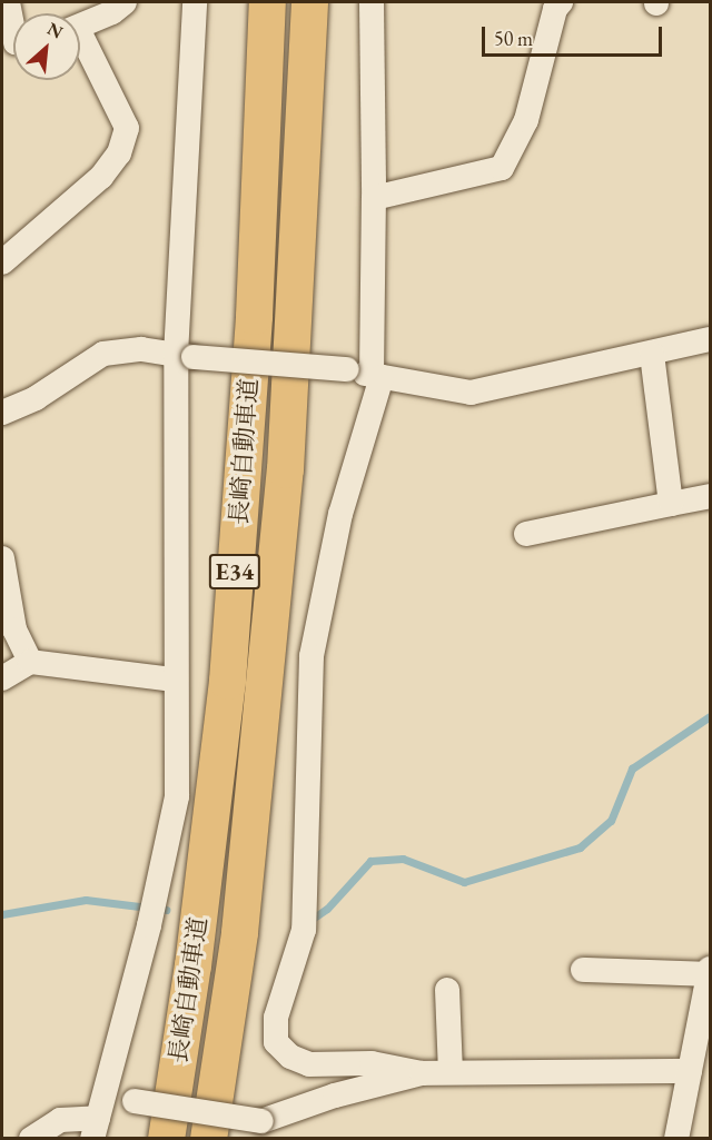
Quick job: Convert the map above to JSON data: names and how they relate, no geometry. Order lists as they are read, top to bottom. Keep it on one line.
{"streets":{"highway":["長崎自動車道","E34"]},"scale_bar":"50 m","north":"top right"}
